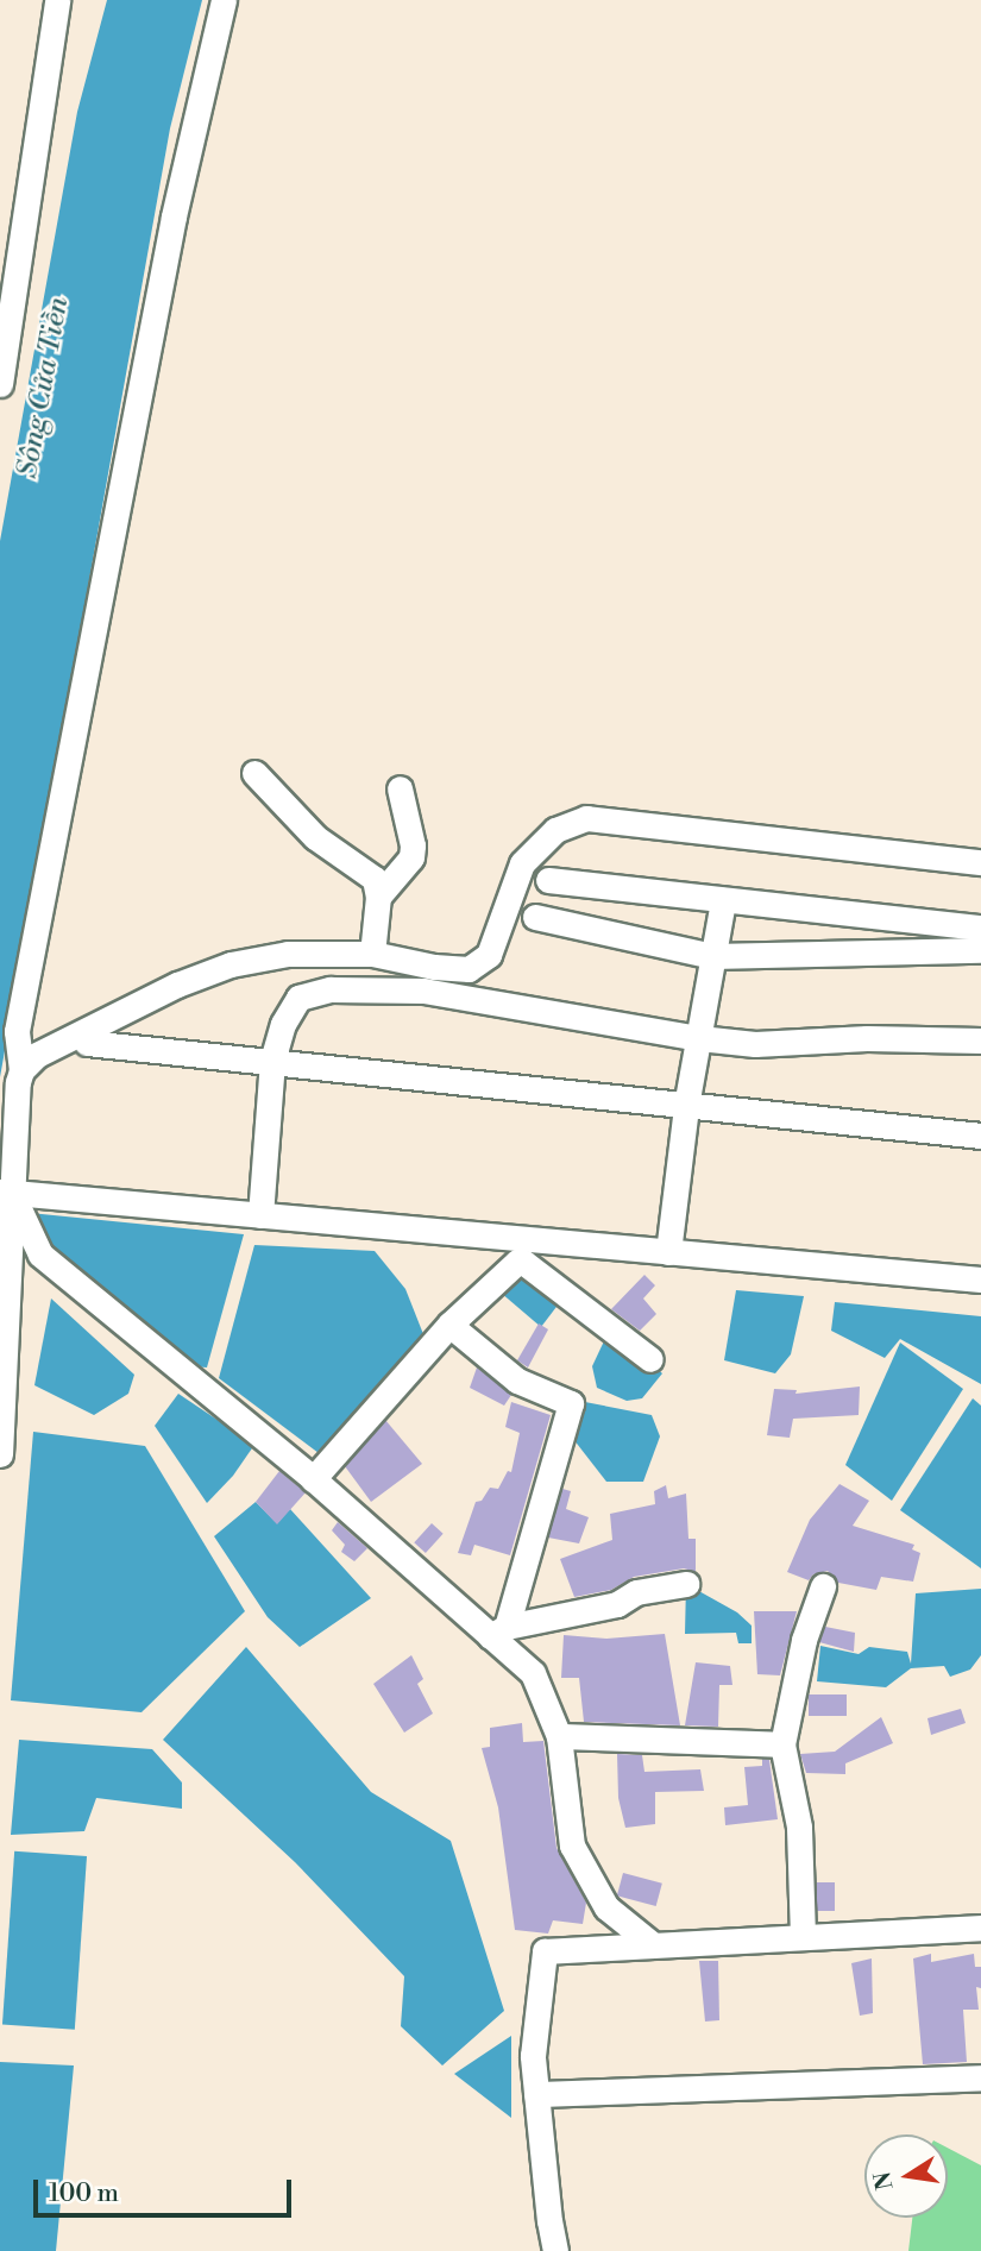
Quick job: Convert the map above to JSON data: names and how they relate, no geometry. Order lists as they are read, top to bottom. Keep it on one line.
{"water":["Sông Cửa Tiền"],"scale_bar":"100 m","north":"left"}
